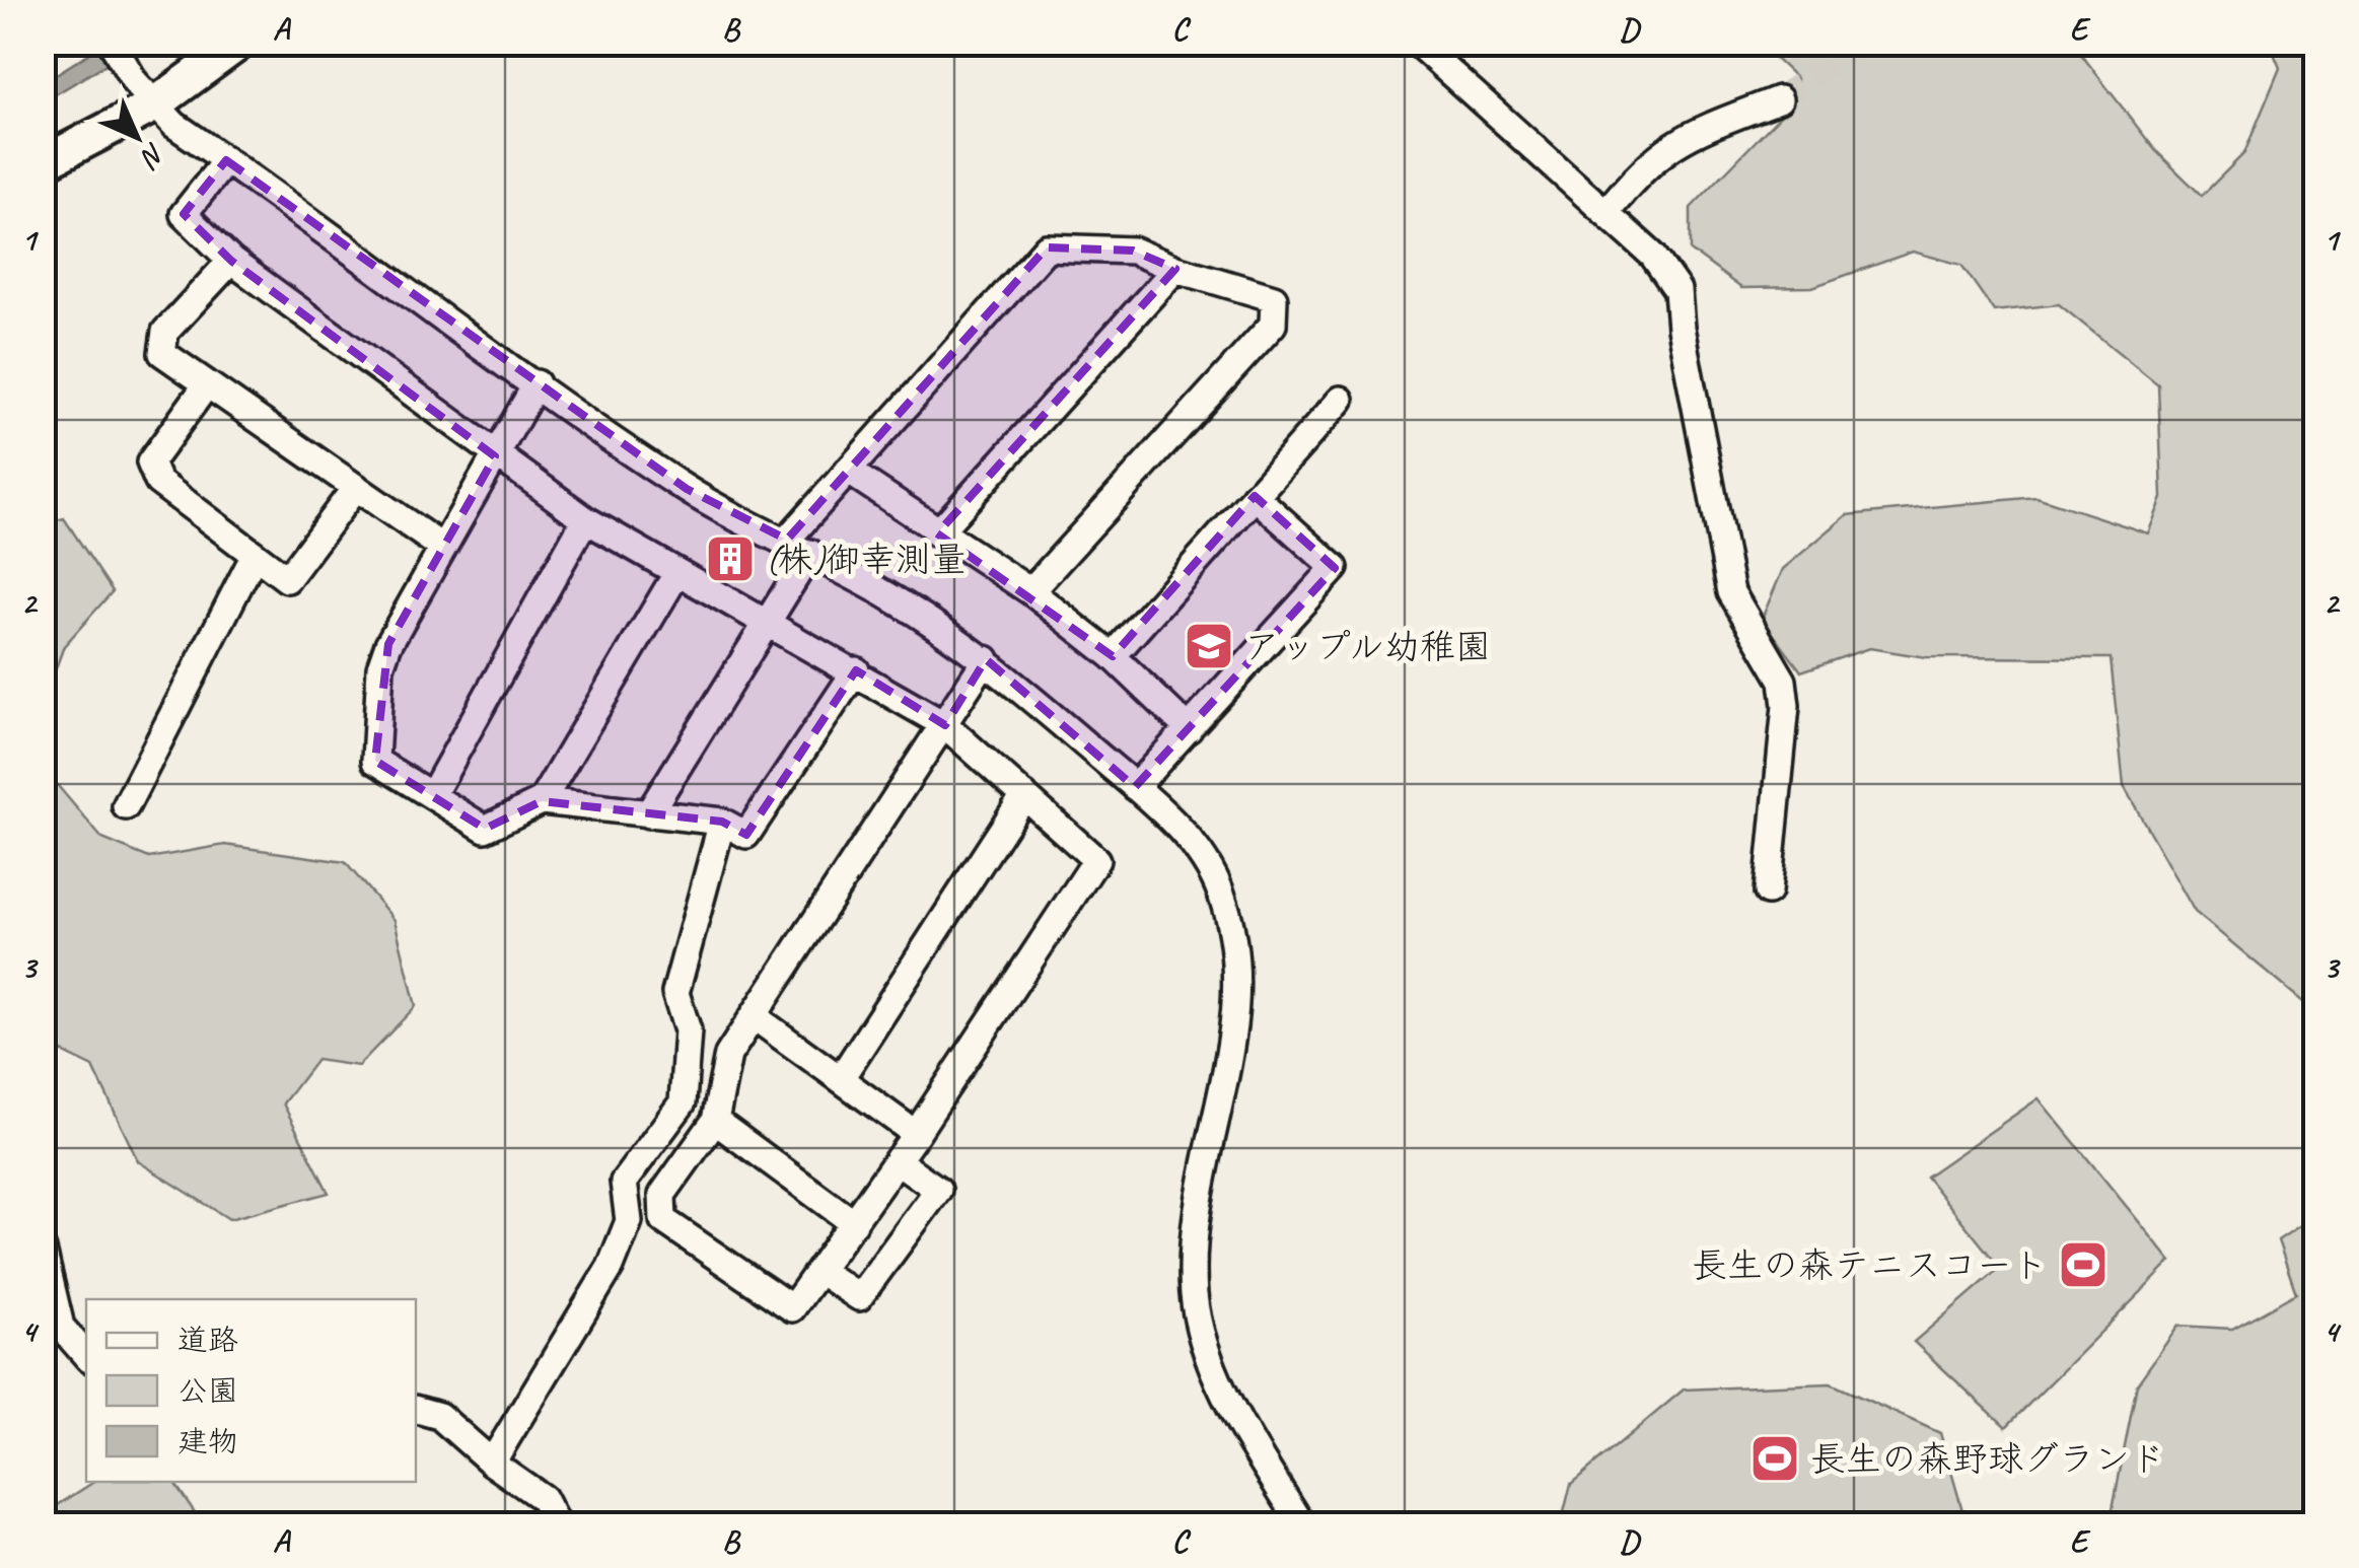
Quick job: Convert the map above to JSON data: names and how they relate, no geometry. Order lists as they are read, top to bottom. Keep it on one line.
{"places":{"building":["(株)御幸測量"],"school or university":["アップル幼稚園"],"sports":["長生の森テニスコート","長生の森野球グランド"]},"legend":["道路","公園","建物"],"north":"bottom right","grid":{"columns":["A","B","C","D","E"],"rows":["1","2","3","4"]}}
